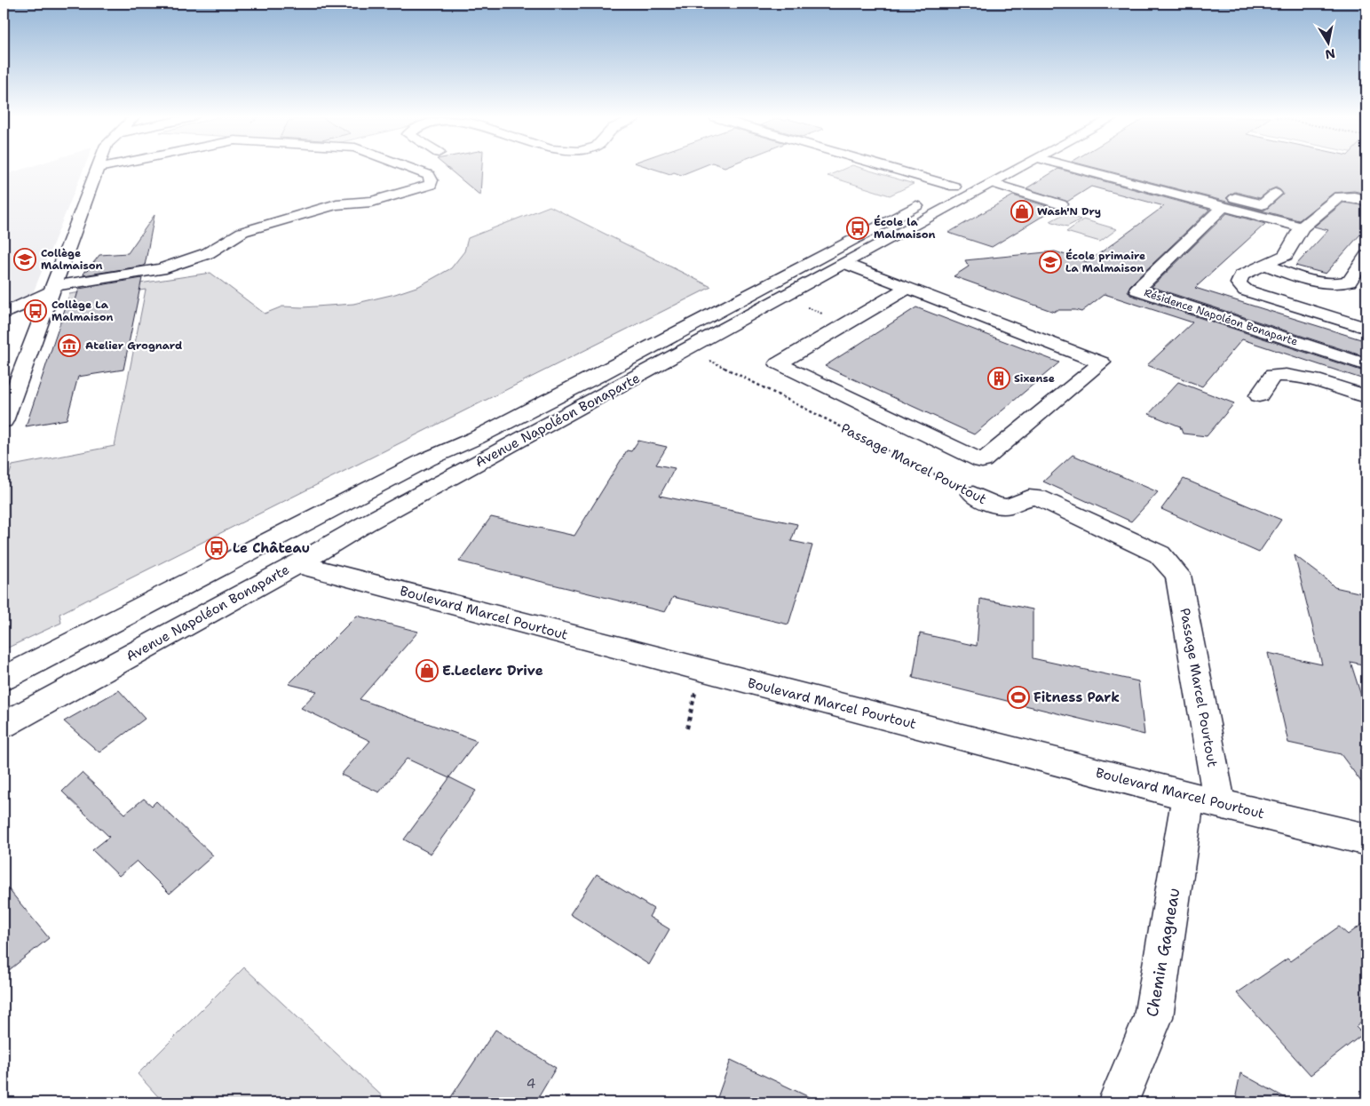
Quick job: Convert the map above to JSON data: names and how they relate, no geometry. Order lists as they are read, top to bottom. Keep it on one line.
{"streets":{"street":["Résidence Napoléon Bonaparte","Avenue Napoléon Bonaparte","Passage Marcel Pourtout","Boulevard Marcel Pourtout","Chemin Gagneau"]},"crossings":[["Avenue Napoléon Bonaparte","Boulevard Marcel Pourtout"],["Passage Marcel Pourtout","Boulevard Marcel Pourtout"],["Boulevard Marcel Pourtout","Chemin Gagneau"]],"places":{"shop":["Wash'N Dry","E.Leclerc Drive"],"bus stop":["École la Malmaison","Collège La Malmaison","Le Château"],"school or university":["Collège Malmaison","École primaire La Malmaison"],"museum":["Atelier Grognard"],"building":["Sixense"],"sports":["Fitness Park"]},"house_numbers":["4"],"north":"bottom"}
